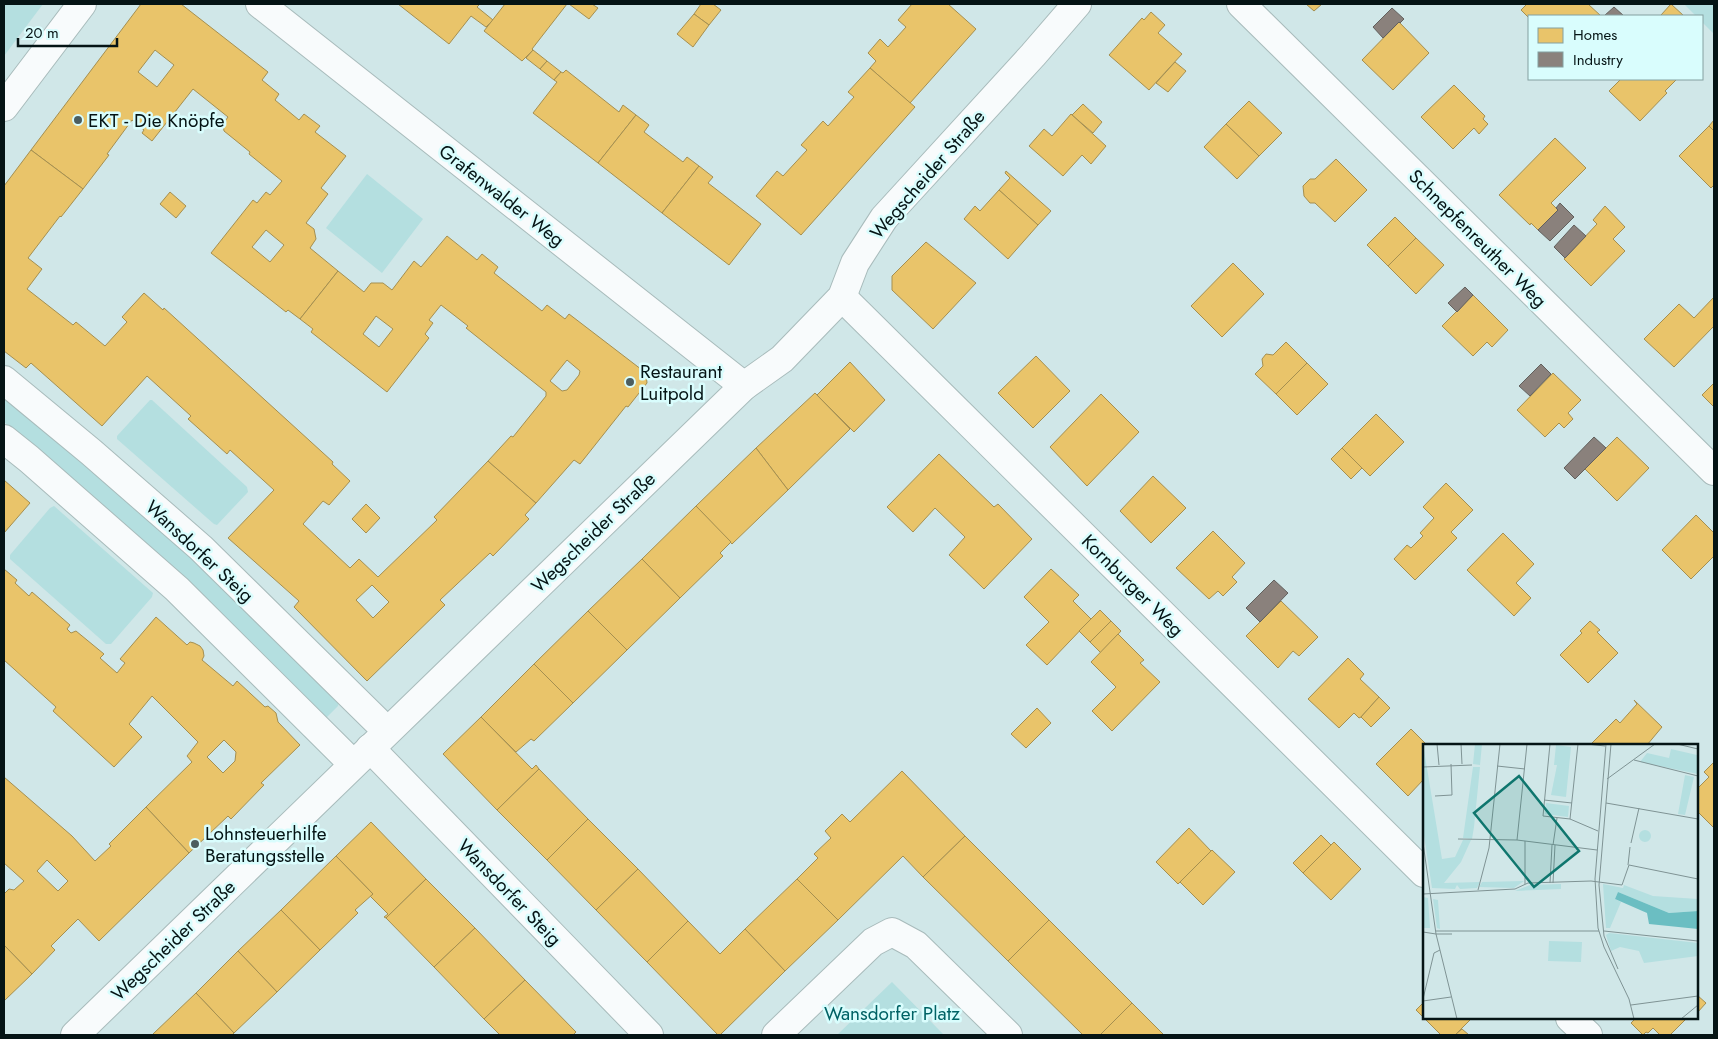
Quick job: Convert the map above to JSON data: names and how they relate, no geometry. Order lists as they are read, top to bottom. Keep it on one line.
{"streets":{"street":["Wegscheider Straße","Grafenwalder Weg","Schnepfenreuther Weg","Wansdorfer Steig","Kornburger Weg"]},"crossings":[["Wegscheider Straße","Grafenwalder Weg"],["Wegscheider Straße","Wansdorfer Steig"],["Wegscheider Straße","Kornburger Weg"]],"parks":["Wansdorfer Platz"],"places":["EKT - Die Knöpfe","Restaurant Luitpold","Lohnsteuerhilfe Beratungsstelle"],"legend":["Homes","Industry"],"scale_bar":"20 m"}
